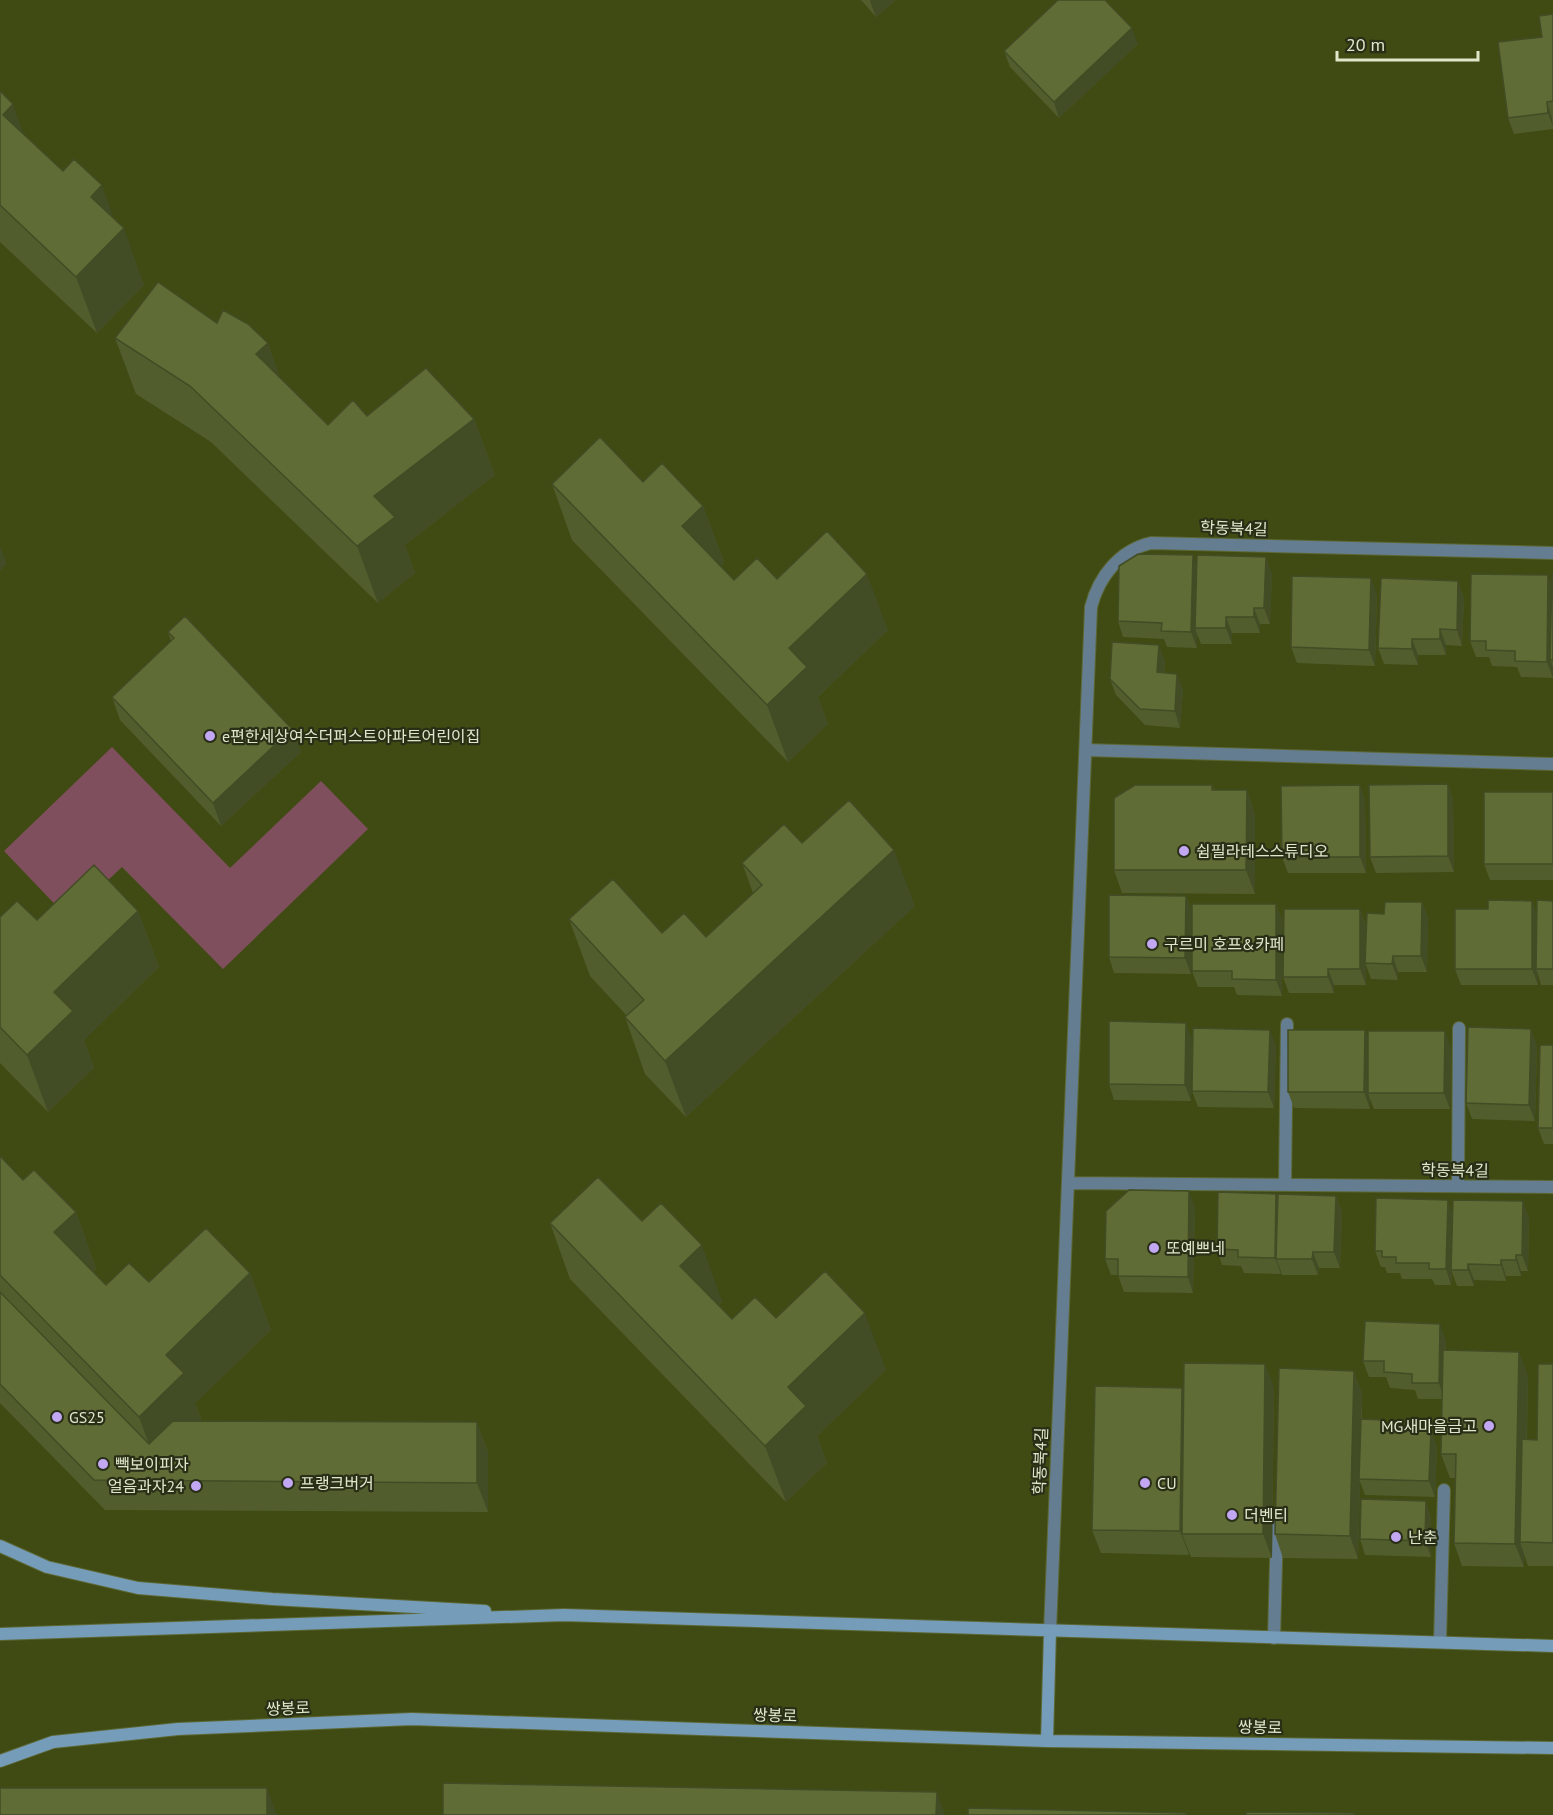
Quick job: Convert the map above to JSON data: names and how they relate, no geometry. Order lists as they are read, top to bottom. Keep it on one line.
{"streets":{"street":["학동북4길","쌍봉로"]},"crossings":[["학동북4길","쌍봉로"]],"places":["e편한세상여수더퍼스트아파트어린이집","쉼필라테스스튜디오","구르미 호프&카페","또예쁘네","GS25","MG새마을금고","빽보이피자","프랭크버거","CU","얼음과자24","더벤티","난춘"],"scale_bar":"20 m"}
